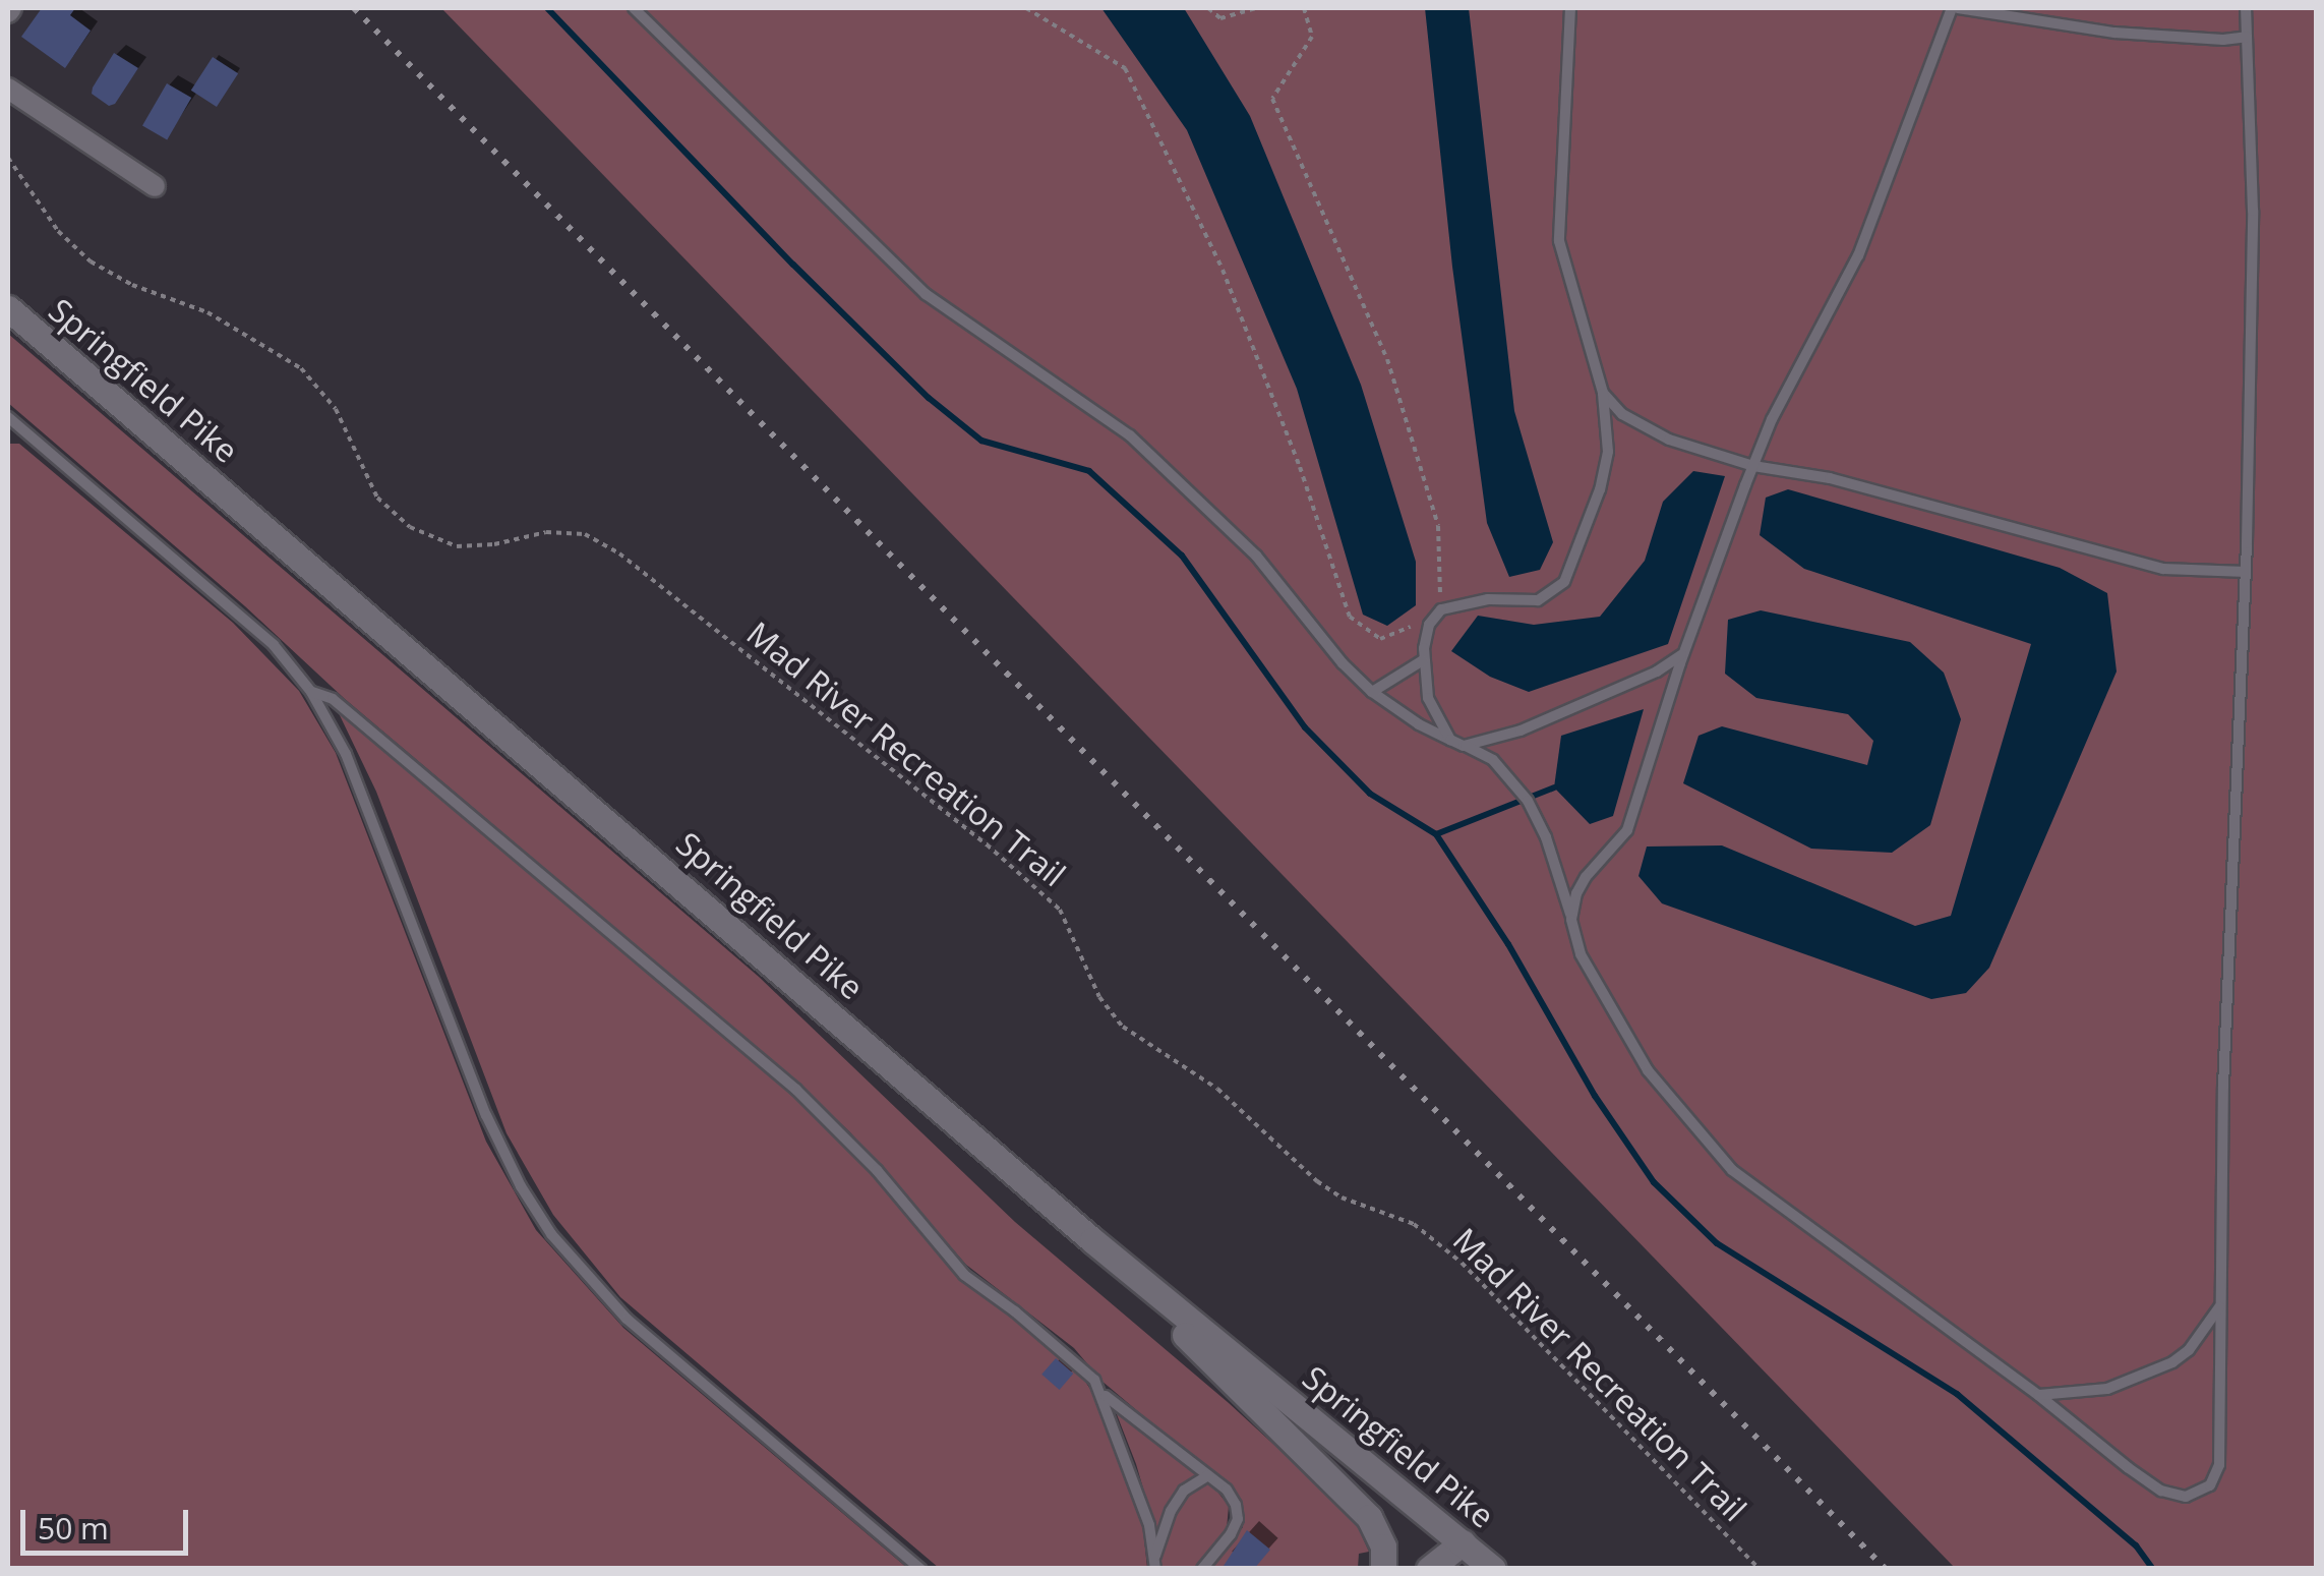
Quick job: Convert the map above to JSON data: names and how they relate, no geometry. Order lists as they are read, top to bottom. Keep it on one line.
{"streets":{"main road":["Springfield Pike"],"path":["Mad River Recreation Trail"]},"scale_bar":"50 m"}
